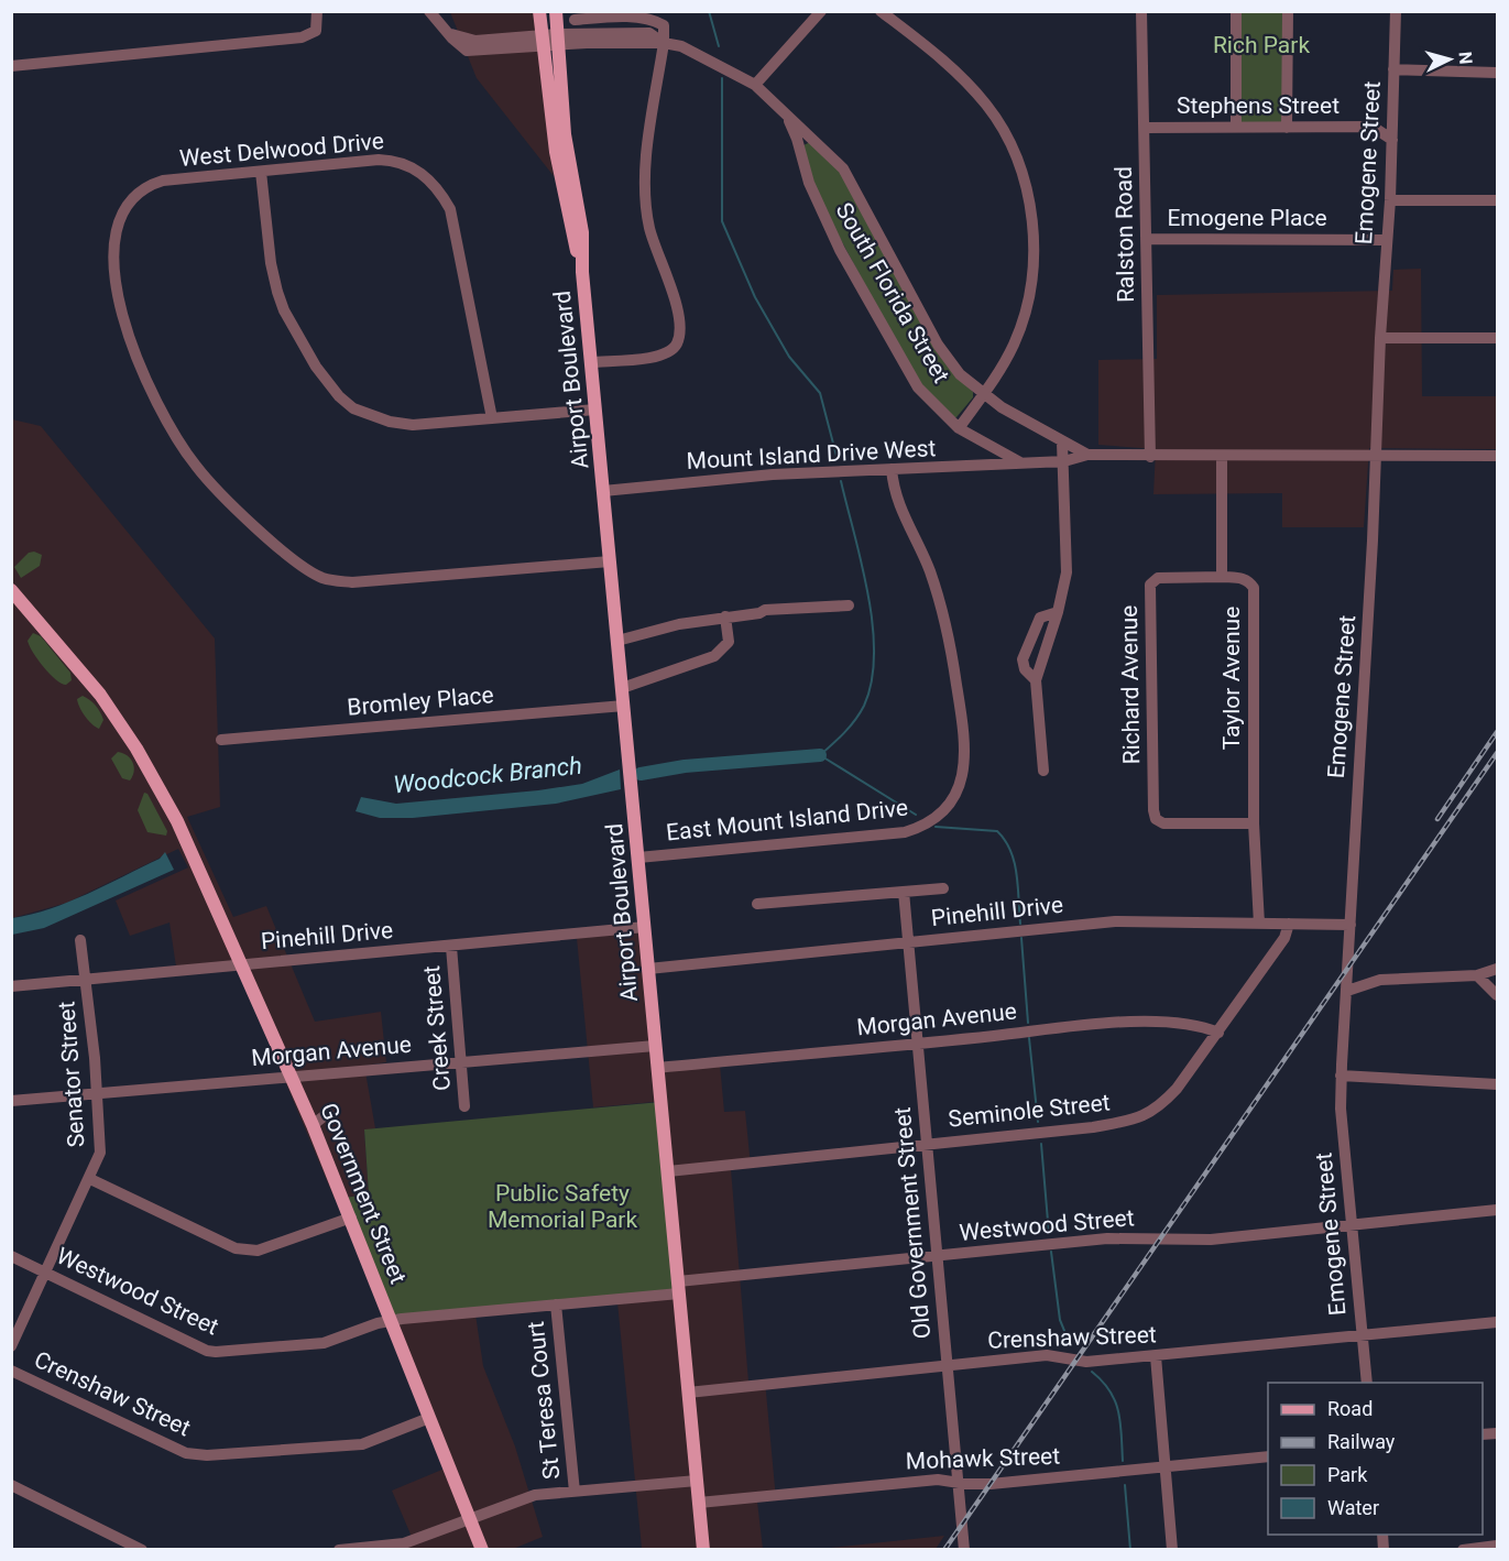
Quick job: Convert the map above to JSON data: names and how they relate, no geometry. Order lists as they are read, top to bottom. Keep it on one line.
{"streets":{"main road":["Airport Boulevard","Government Street"],"street":["Stephens Street","West Delwood Drive","Emogene Street","Emogene Place","Ralston Road","South Florida Street","Mount Island Drive West","Taylor Avenue","Richard Avenue","Bromley Place","East Mount Island Drive","Pinehill Drive","Morgan Avenue","Creek Street","Senator Street","Seminole Street","Old Government Street","Westwood Street","Crenshaw Street","St Teresa Court","Mohawk Street"]},"crossings":[["Stephens Street","Emogene Street"],["Stephens Street","Ralston Road"],["West Delwood Drive","Airport Boulevard"],["Emogene Street","Emogene Place"],["Emogene Street","South Florida Street"],["Emogene Street","Pinehill Drive"],["Emogene Street","Westwood Street"],["Emogene Street","Crenshaw Street"],["Emogene Place","Ralston Road"],["Ralston Road","South Florida Street"],["South Florida Street","Airport Boulevard"],["South Florida Street","Mount Island Drive West"],["South Florida Street","Taylor Avenue"],["Airport Boulevard","Mount Island Drive West"],["Airport Boulevard","Bromley Place"],["Airport Boulevard","East Mount Island Drive"],["Airport Boulevard","Pinehill Drive"],["Airport Boulevard","Morgan Avenue"],["Airport Boulevard","Seminole Street"],["Airport Boulevard","Westwood Street"],["Airport Boulevard","Crenshaw Street"],["Airport Boulevard","Mohawk Street"],["Mount Island Drive West","East Mount Island Drive"],["Taylor Avenue","Richard Avenue"],["Taylor Avenue","Pinehill Drive"],["Pinehill Drive","Creek Street"],["Pinehill Drive","Senator Street"],["Pinehill Drive","Government Street"],["Pinehill Drive","Old Government Street"],["Morgan Avenue","Creek Street"],["Morgan Avenue","Senator Street"],["Morgan Avenue","Seminole Street"],["Morgan Avenue","Government Street"],["Morgan Avenue","Old Government Street"],["Senator Street","Westwood Street"],["Seminole Street","Old Government Street"],["Government Street","Westwood Street"],["Government Street","Crenshaw Street"],["Old Government Street","Westwood Street"],["Old Government Street","Crenshaw Street"],["Old Government Street","Mohawk Street"],["Westwood Street","St Teresa Court"]],"water":["Woodcock Branch"],"parks":["Rich Park","Public Safety Memorial Park"],"legend":["Road","Railway","Park","Water"],"north":"right"}
